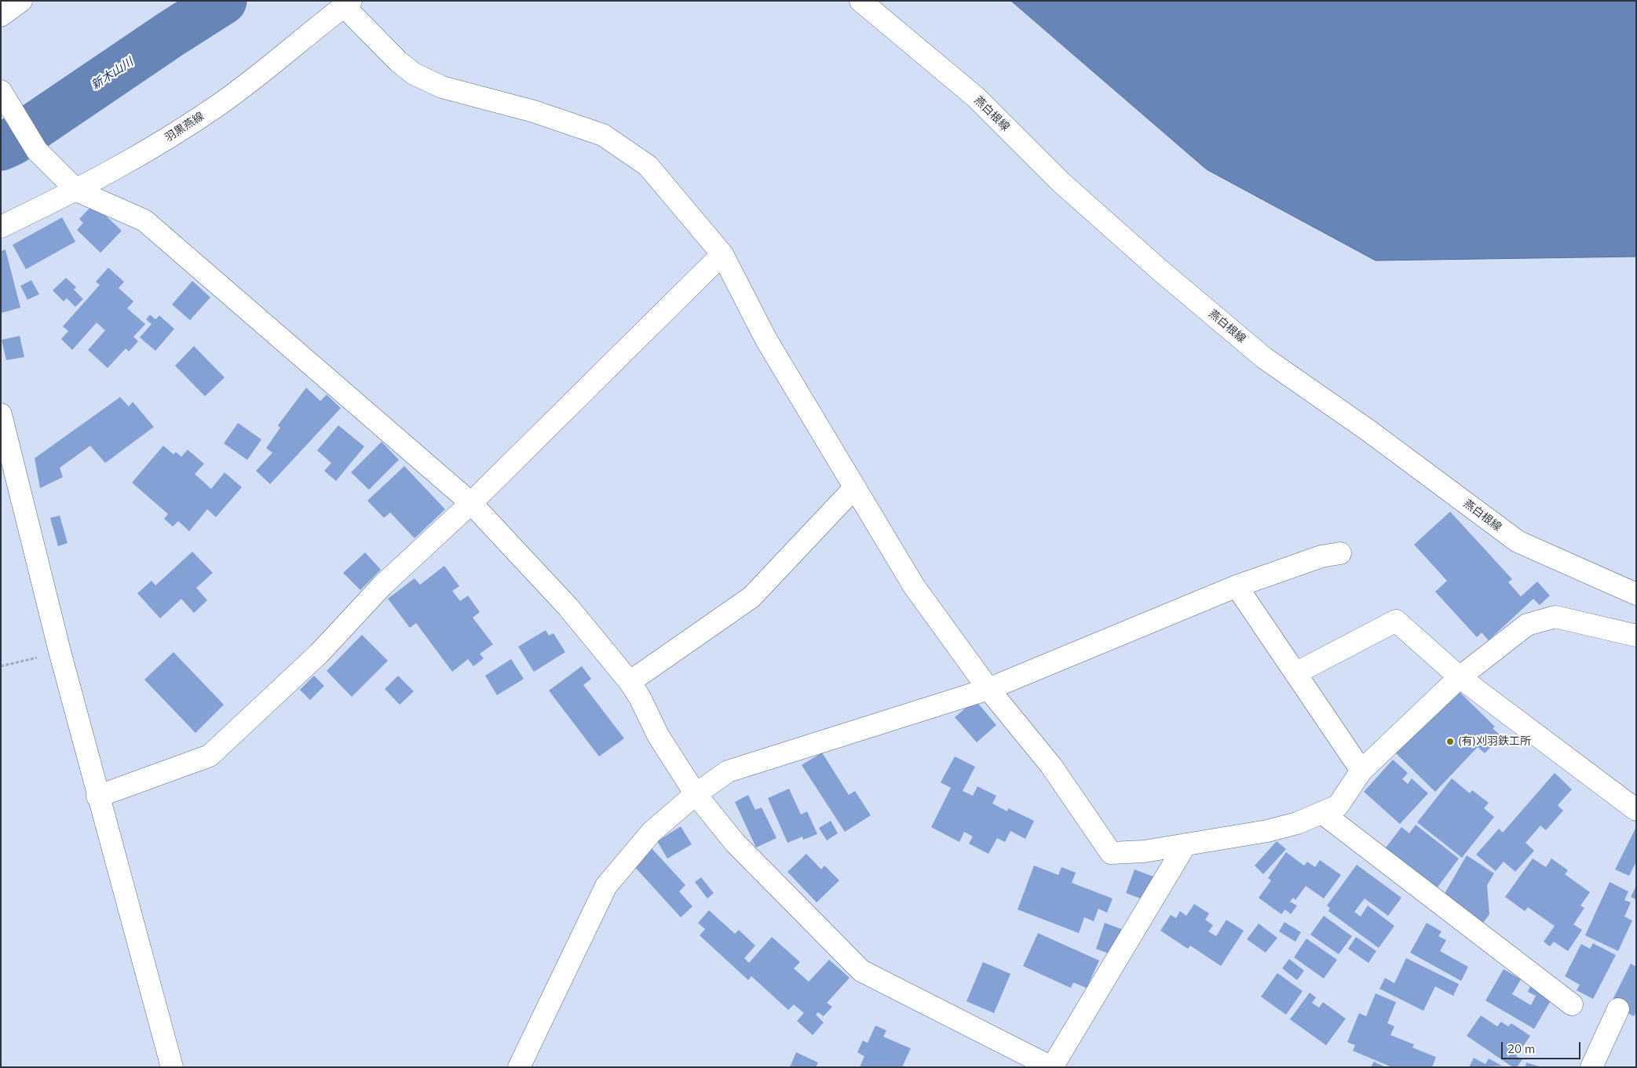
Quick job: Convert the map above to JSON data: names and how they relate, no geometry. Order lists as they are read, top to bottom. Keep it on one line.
{"streets":{"street":["燕白根線","羽黒燕線"]},"water":["新木山川"],"places":["(有)刈羽鉄工所"],"scale_bar":"20 m"}
